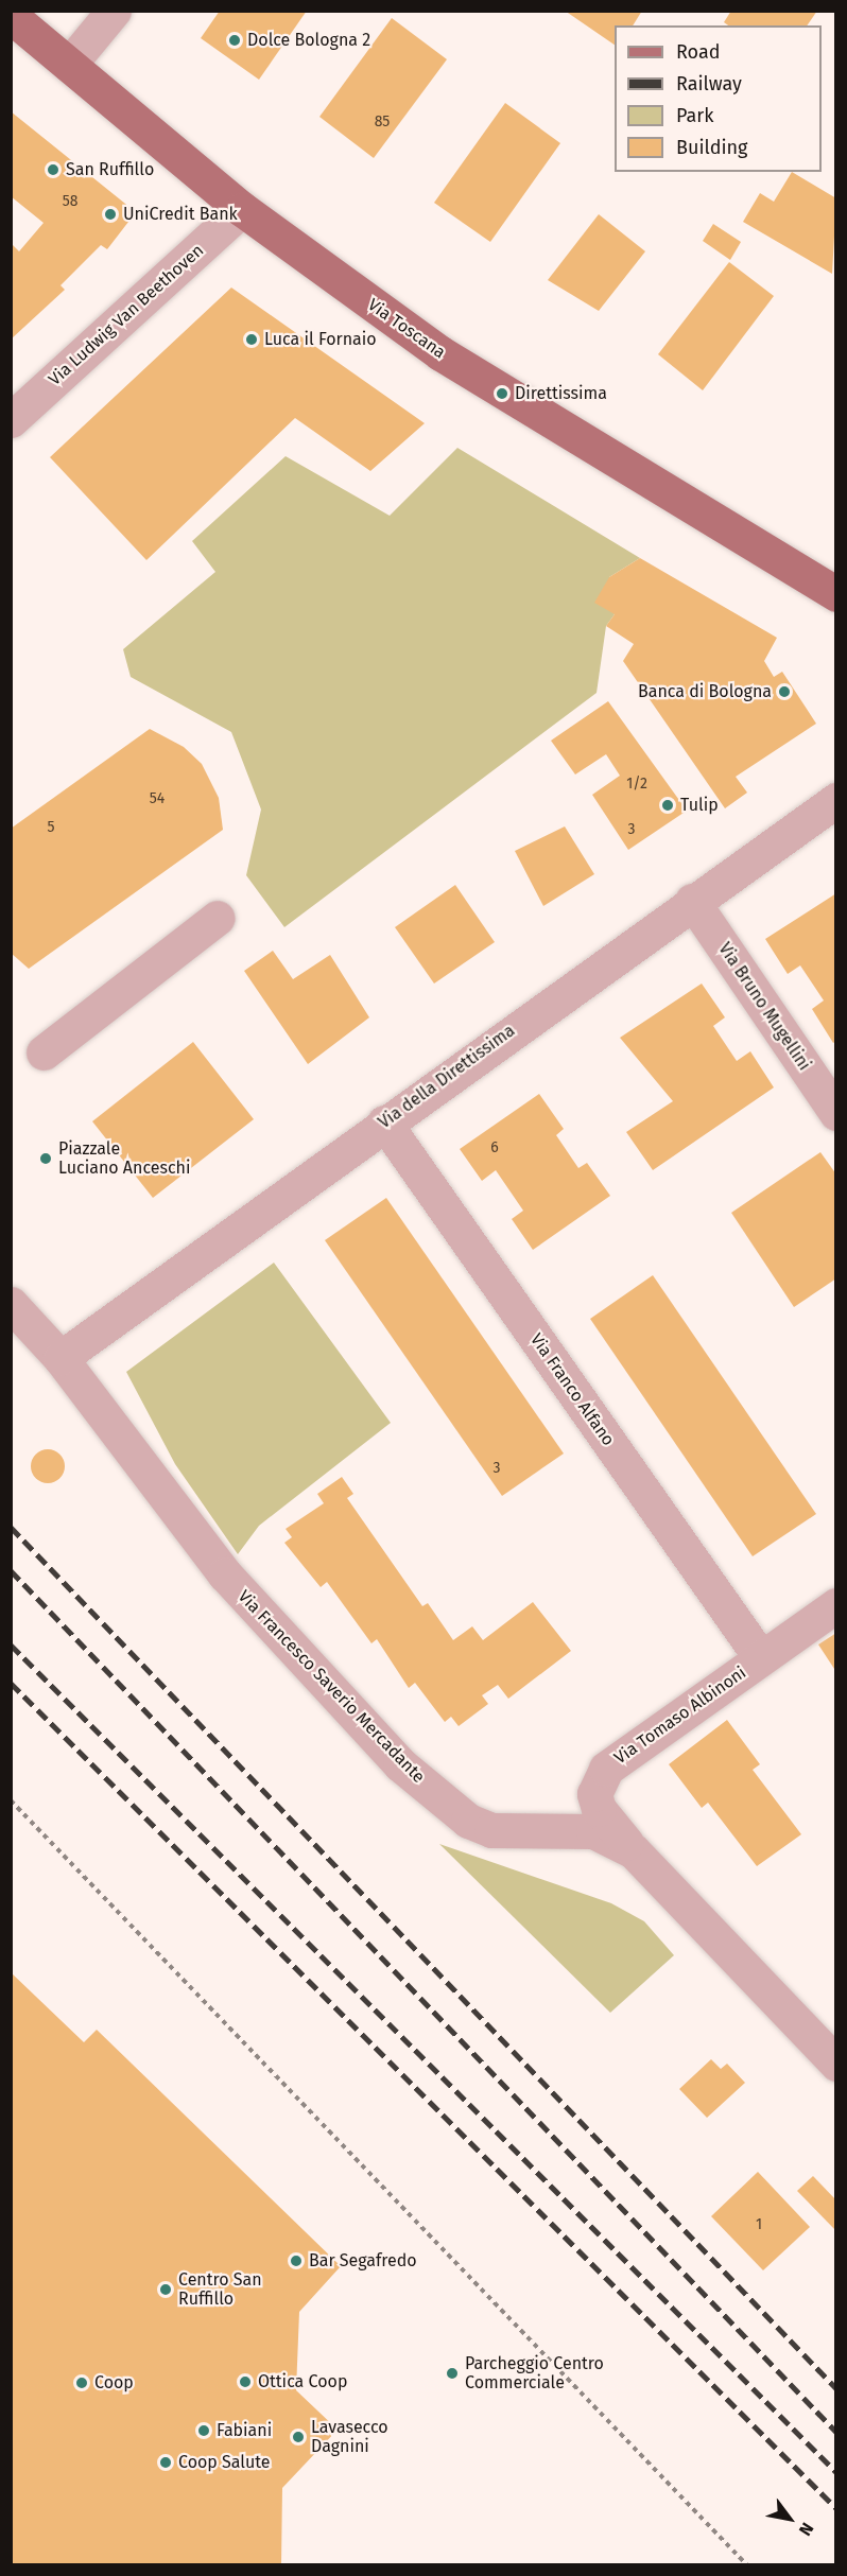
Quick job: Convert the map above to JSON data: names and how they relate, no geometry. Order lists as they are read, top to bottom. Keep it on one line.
{"streets":{"main road":["Via Toscana"],"street":["Via Ludwig Van Beethoven","Via Bruno Mugellini","Via della Direttissima","Via Franco Alfano","Via Francesco Saverio Mercadante","Via Tomaso Albinoni"]},"crossings":[["Via Ludwig Van Beethoven","Via Toscana"],["Via Bruno Mugellini","Via della Direttissima"],["Via della Direttissima","Via Franco Alfano"],["Via della Direttissima","Via Francesco Saverio Mercadante"],["Via Franco Alfano","Via Tomaso Albinoni"],["Via Francesco Saverio Mercadante","Via Tomaso Albinoni"]],"places":["Dolce Bologna 2","San Ruffillo","UniCredit Bank","Luca il Fornaio","Direttissima","Banca di Bologna","Tulip","Piazzale Luciano Anceschi","Bar Segafredo","Centro San Ruffillo","Parcheggio Centro Commerciale","Ottica Coop","Coop","Fabiani","Lavasecco Dagnini","Coop Salute"],"house_numbers":["85","58","1/2","54","5","3","6","3","1"],"legend":["Road","Railway","Park","Building"],"north":"bottom right"}
